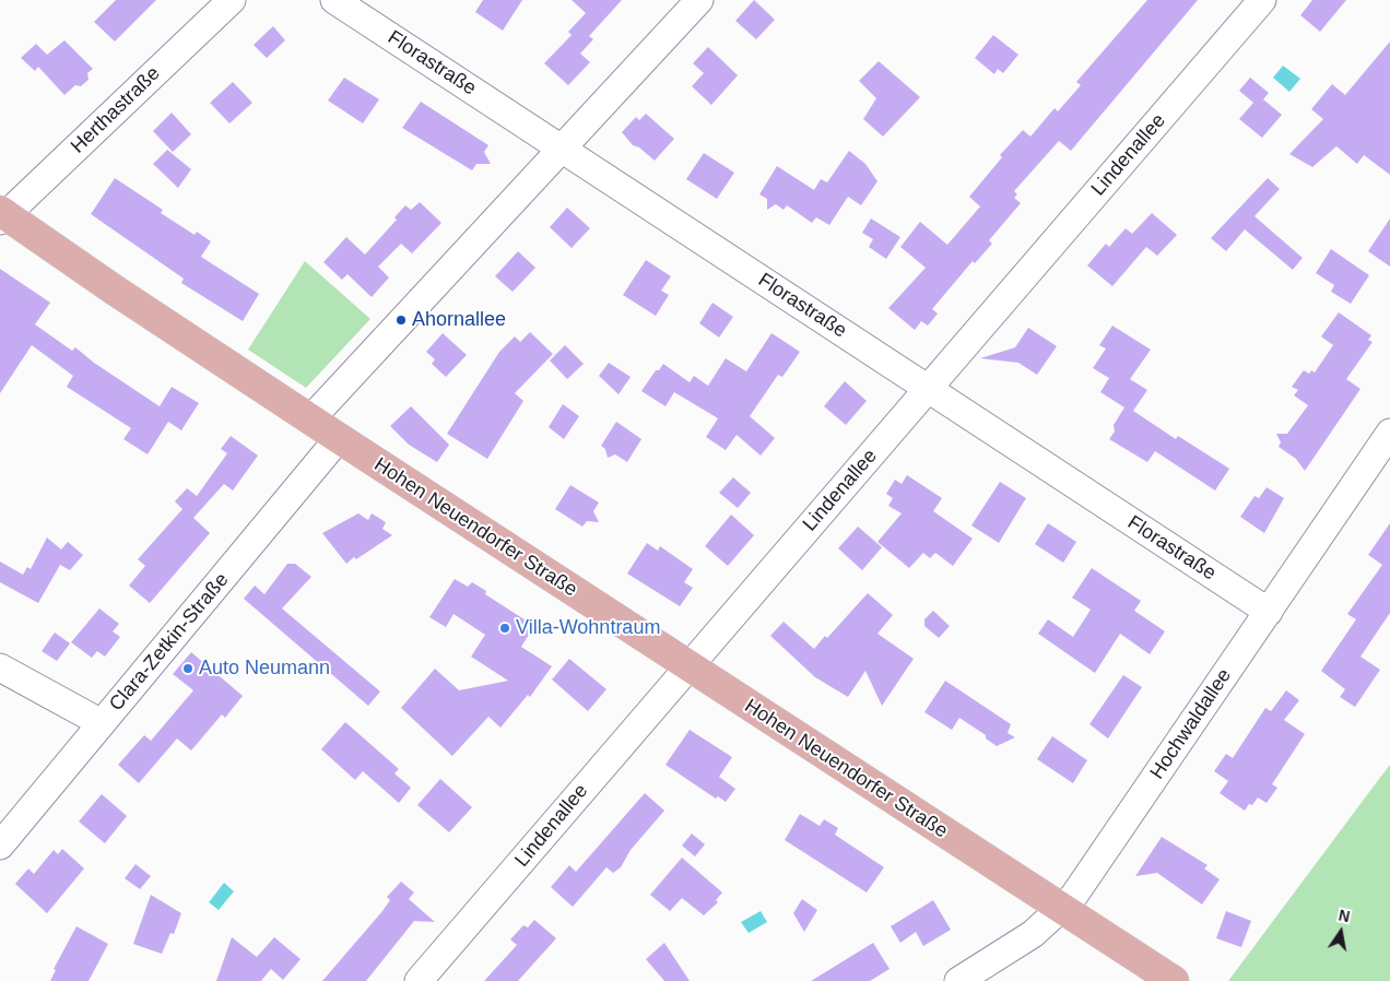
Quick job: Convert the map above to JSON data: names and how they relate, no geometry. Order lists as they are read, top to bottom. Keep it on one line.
{"streets":{"main road":["Hohen Neuendorfer Straße"],"street":["Florastraße","Herthastraße","Lindenallee","Clara-Zetkin-Straße","Hochwaldallee"]},"crossings":[["Florastraße","Lindenallee"],["Florastraße","Hochwaldallee"],["Herthastraße","Hohen Neuendorfer Straße"],["Lindenallee","Hohen Neuendorfer Straße"],["Hohen Neuendorfer Straße","Clara-Zetkin-Straße"],["Hohen Neuendorfer Straße","Hochwaldallee"]],"places":["Ahornallee","Villa-Wohntraum","Auto Neumann"],"north":"top"}
